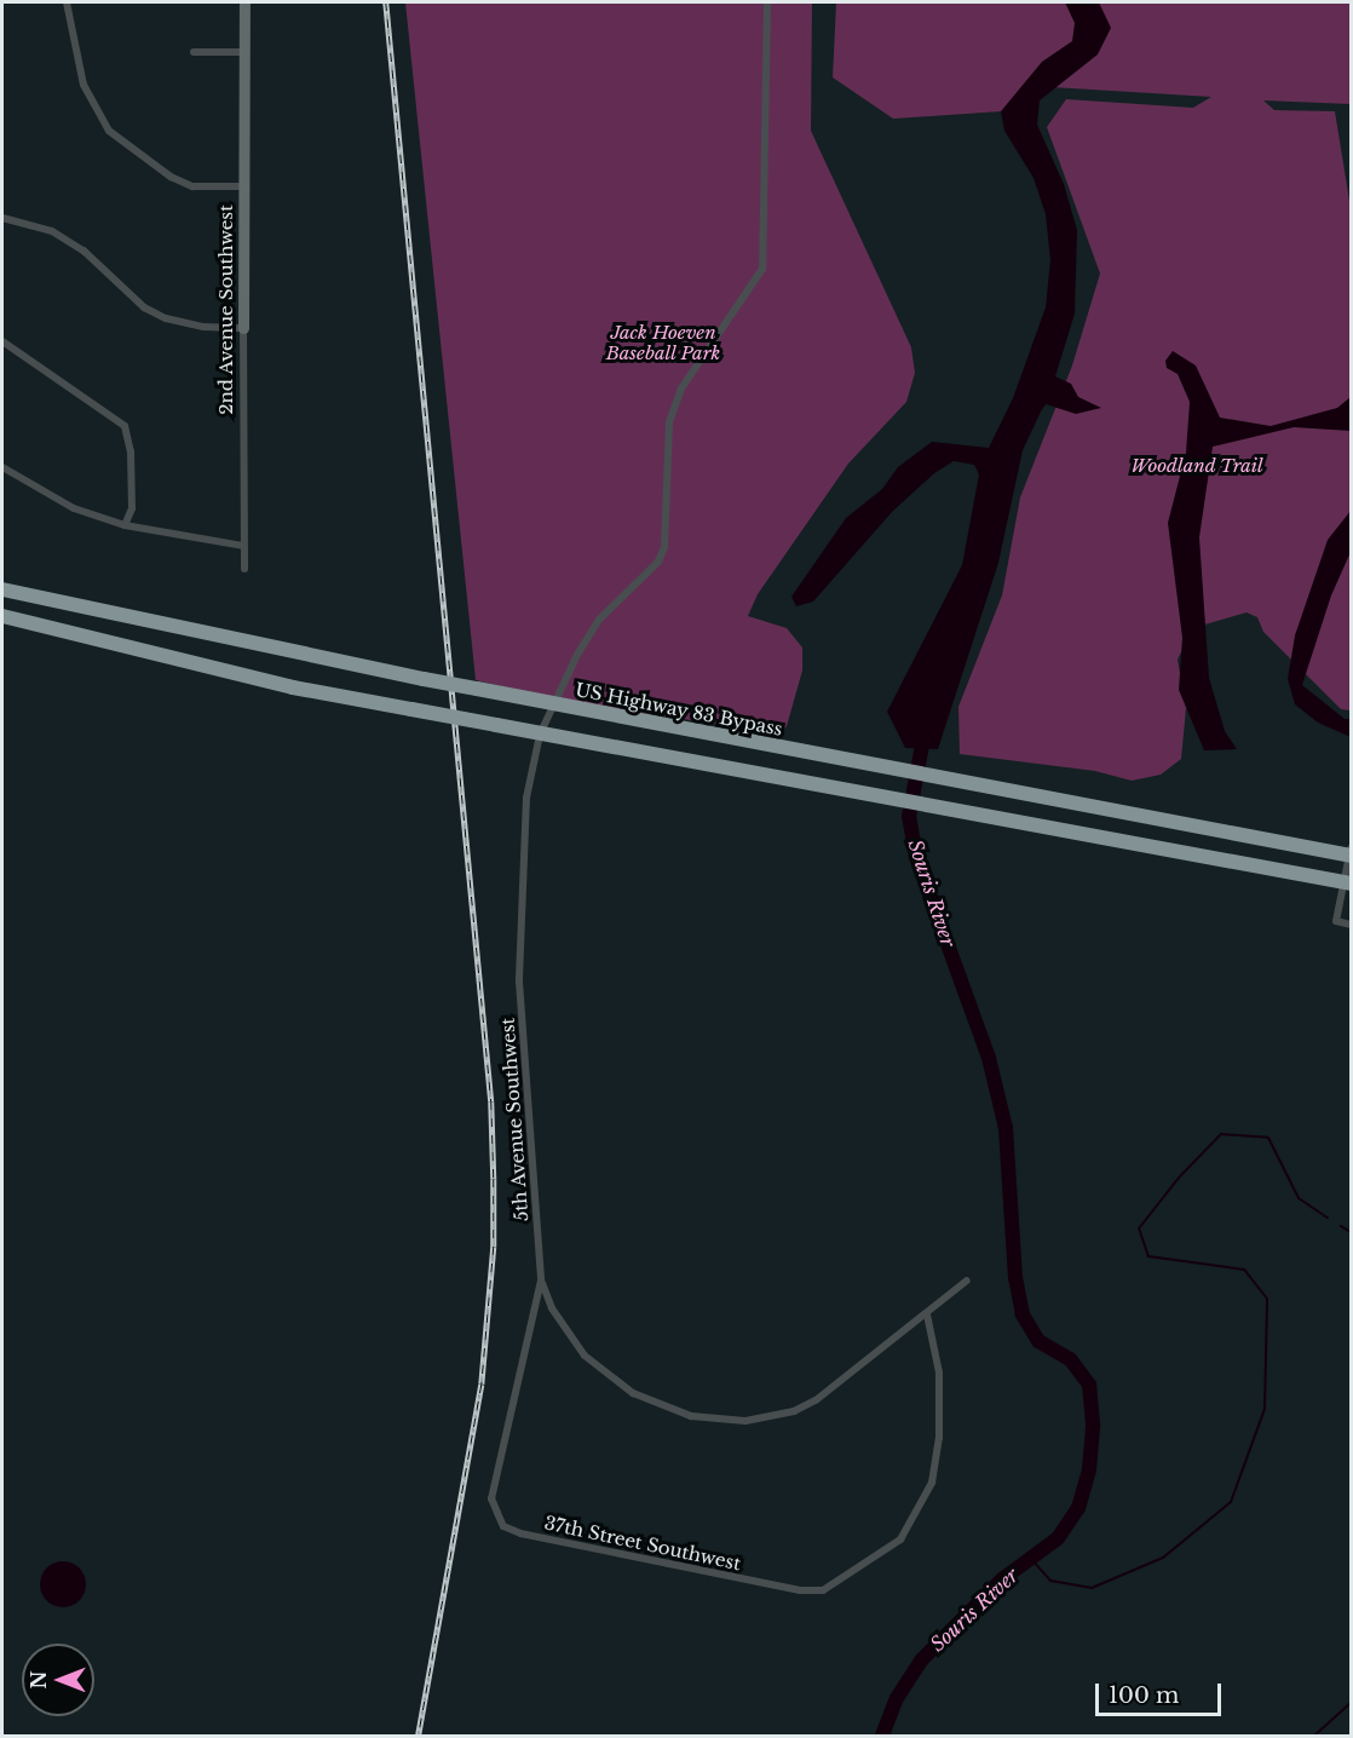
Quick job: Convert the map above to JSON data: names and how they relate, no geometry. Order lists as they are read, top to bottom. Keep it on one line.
{"streets":{"highway":["US Highway 83 Bypass"],"street":["2nd Avenue Southwest","5th Avenue Southwest","37th Street Southwest"]},"crossings":[["5th Avenue Southwest","37th Street Southwest"]],"water":["Souris River"],"parks":["Jack Hoeven Baseball Park","Woodland Trail"],"scale_bar":"100 m","north":"left"}
